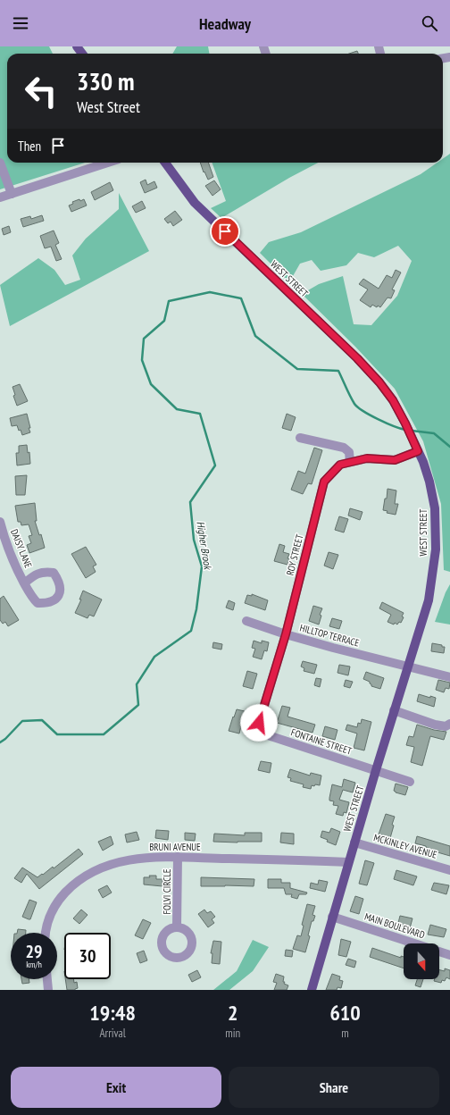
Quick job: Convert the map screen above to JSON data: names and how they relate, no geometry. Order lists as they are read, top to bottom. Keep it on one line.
{"streets":{"main road":["WEST STREET"],"street":["DAISY LANE","ROY STREET","HILLTOP TERRACE","FONTAINE STREET","MCKINLEY AVENUE","BRUNI AVENUE","FOLVI CIRCLE","MAIN BOULEVARD"]},"crossings":[["WEST STREET","ROY STREET"],["WEST STREET","HILLTOP TERRACE"],["WEST STREET","FONTAINE STREET"],["WEST STREET","MCKINLEY AVENUE"],["WEST STREET","BRUNI AVENUE"],["WEST STREET","MAIN BOULEVARD"],["ROY STREET","HILLTOP TERRACE"],["ROY STREET","FONTAINE STREET"],["BRUNI AVENUE","FOLVI CIRCLE"]],"water":["Higher Brook"],"north":"bottom","page":{"header":"Headway","turn":["330 m","West Street"],"then":"Then","speed":"29 km/h","limit":"30","eta":["19:48","Arrival","2","min","610","m"],"buttons":["Exit","Share"]}}
